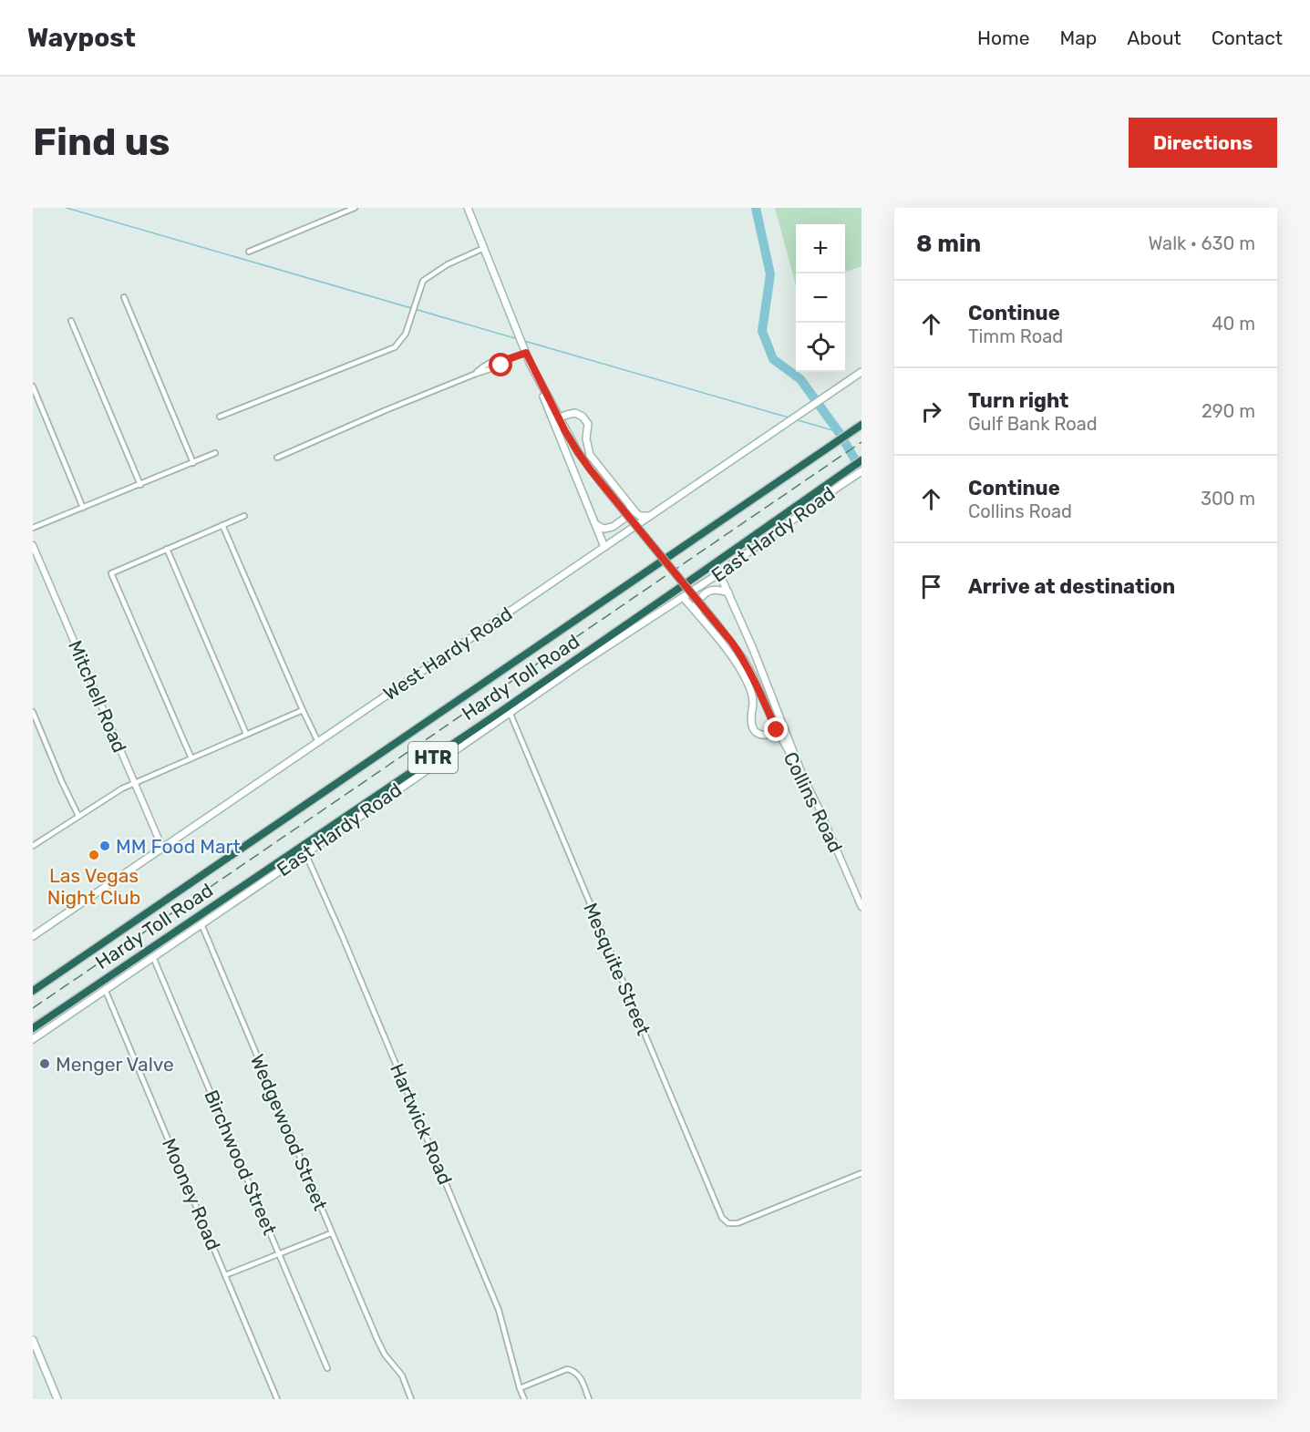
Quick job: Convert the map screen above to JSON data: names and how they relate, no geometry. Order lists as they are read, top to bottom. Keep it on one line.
{"streets":{"highway":["Hardy Toll Road","HTR"],"main road":["East Hardy Road","West Hardy Road","Collins Road"],"street":["Mitchell Road","Mesquite Street","Hartwick Road","Wedgewood Street","Birchwood Street","Mooney Road"]},"crossings":[["East Hardy Road","Mesquite Street"],["East Hardy Road","Hartwick Road"],["East Hardy Road","Wedgewood Street"],["East Hardy Road","Birchwood Street"],["East Hardy Road","Mooney Road"],["West Hardy Road","Mitchell Road"]],"places":["MM Food Mart","Las Vegas Night Club","Menger Valve"],"page":{"header":"Waypost","nav":["Home","Map","About","Contact"],"buttons":"Directions","title":"Find us","heading":["8 min","Walk · 630 m"],"map_buttons":["+","−"],"list":[["Continue","Timm Road","40 m"],["Turn right","Gulf Bank Road","290 m"],["Continue","Collins Road","300 m"],"Arrive at destination"]}}
